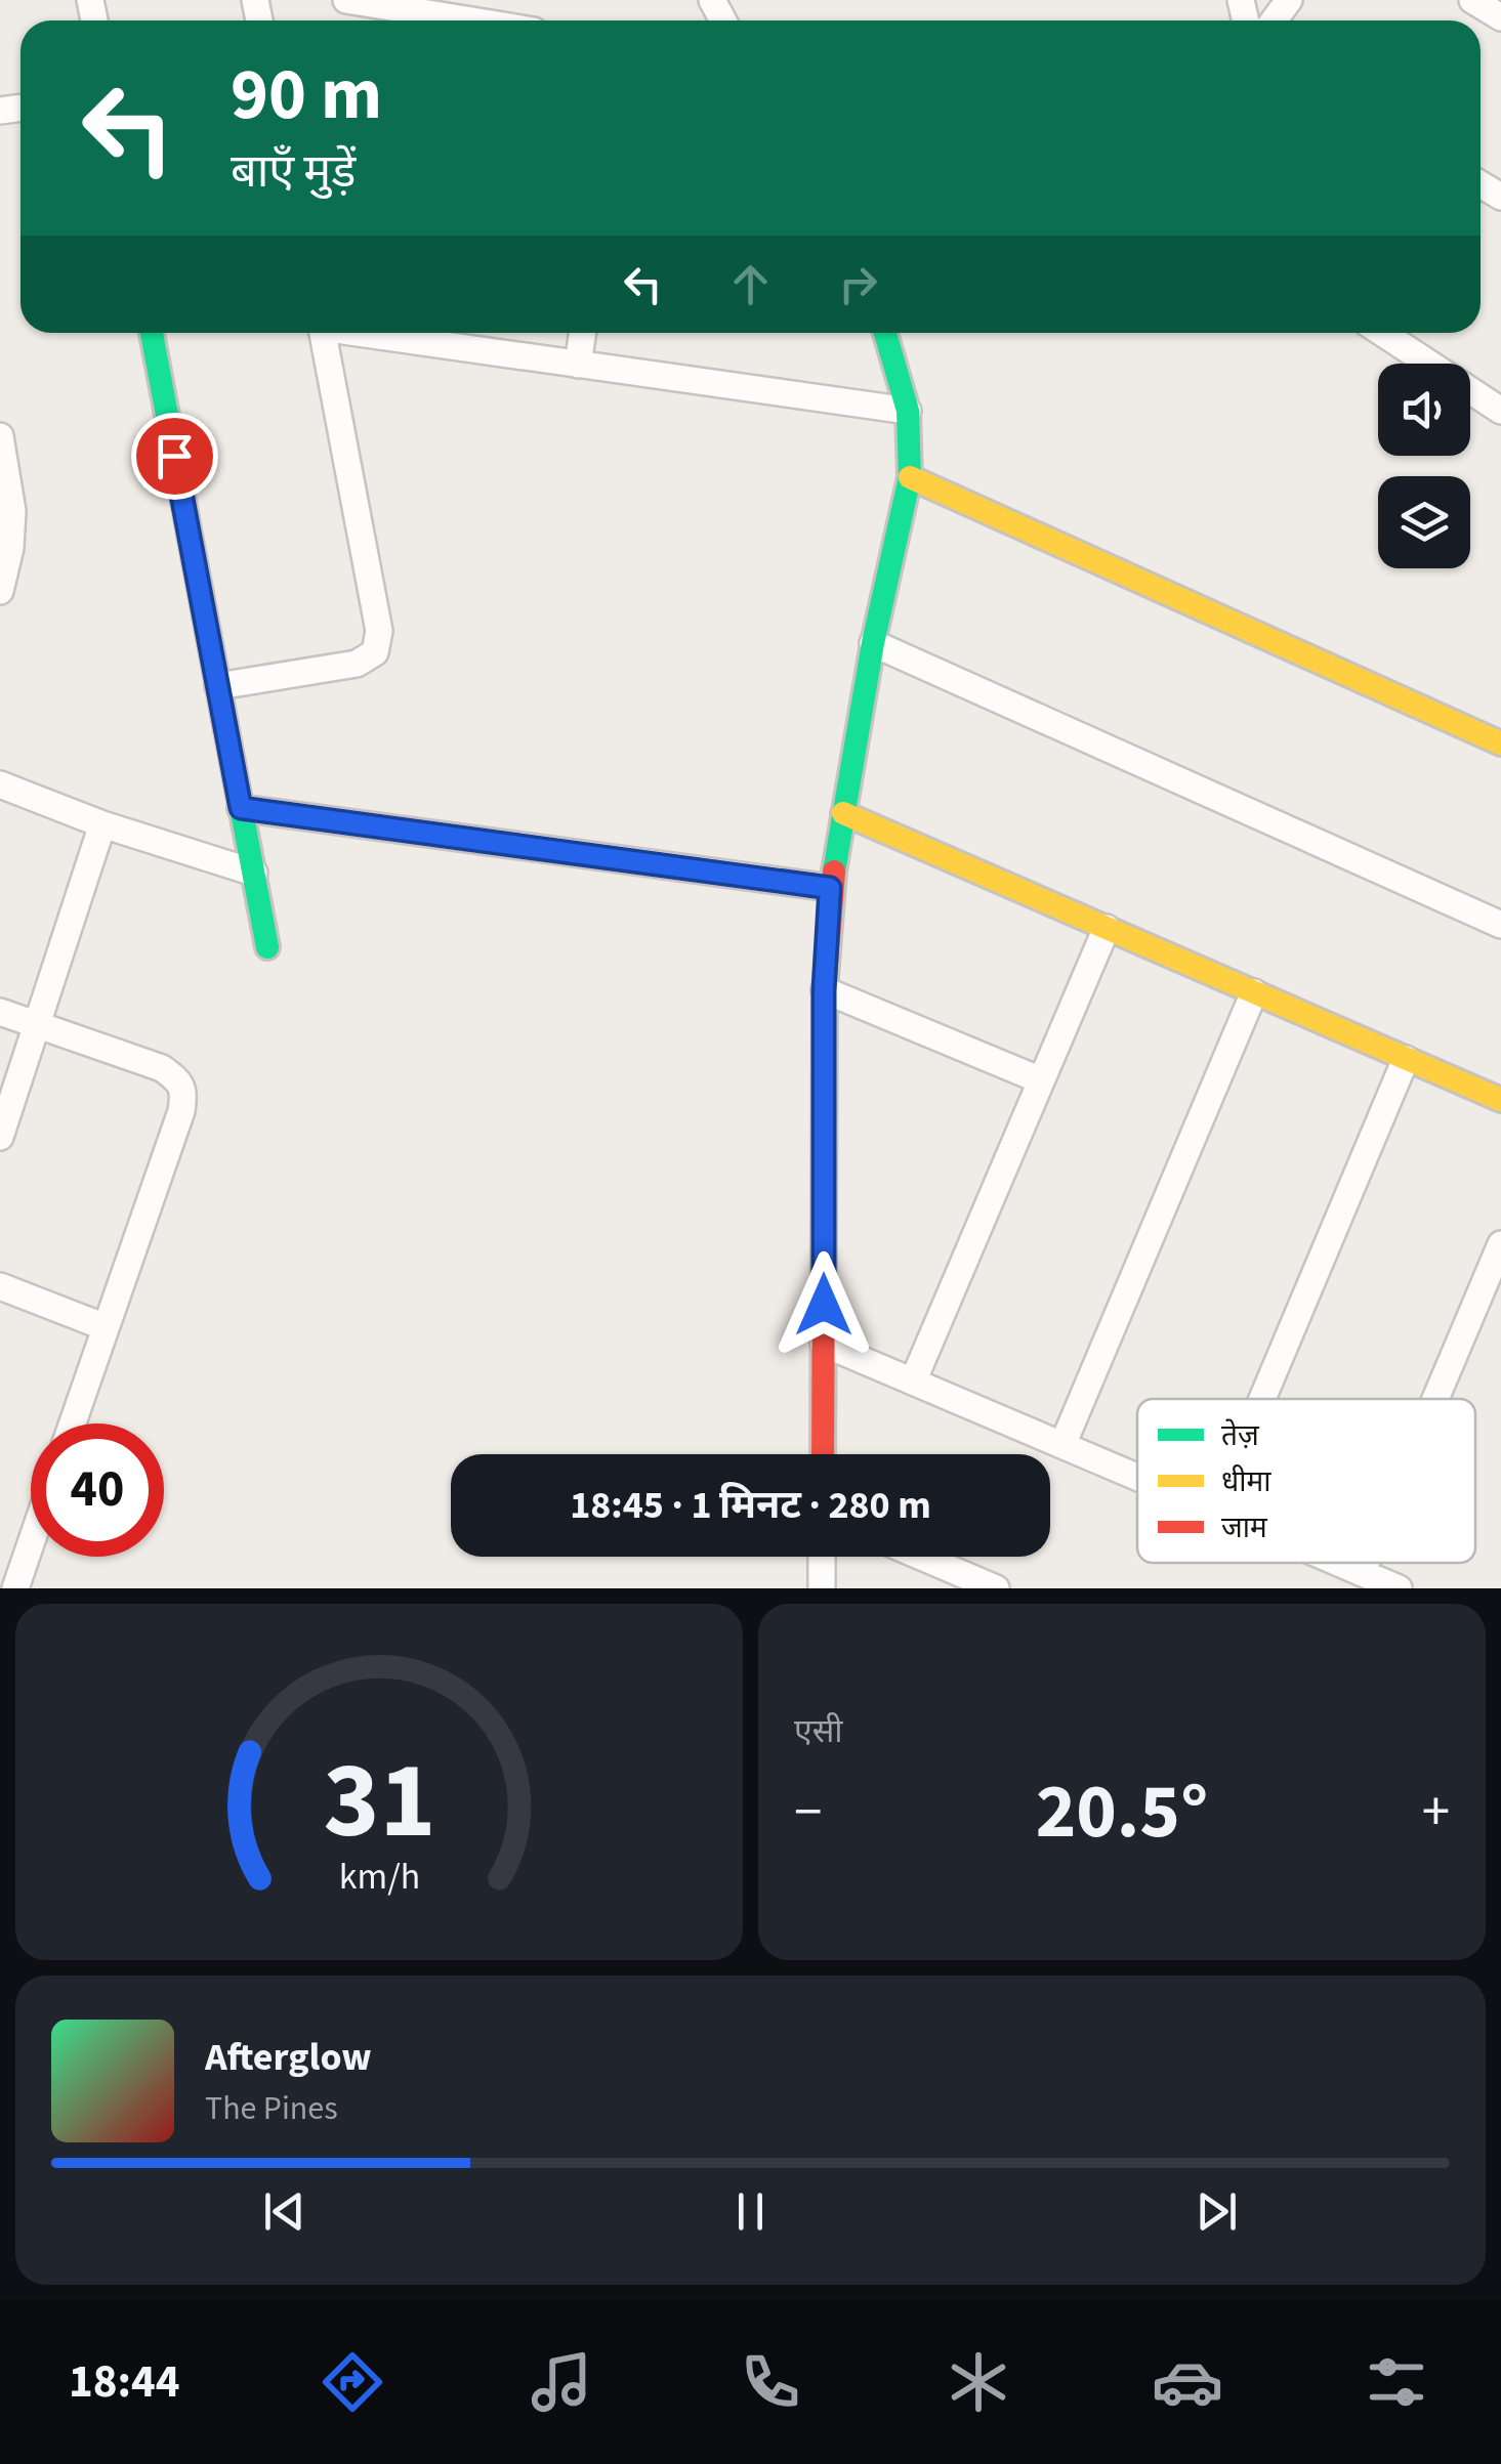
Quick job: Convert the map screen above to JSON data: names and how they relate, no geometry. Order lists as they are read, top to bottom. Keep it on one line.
{"legend":["तेज़","धीमा","जाम"],"page":{"turn":["90 m","बाएँ मुड़ें"],"limit":"40","trip":"18:45 · 1 मिनट · 280 m","tile":"एसी","heat":["−","20.5°","+"],"song":["Afterglow","The Pines"],"tabs":"18:44","gauge":["31","km/h"]}}
